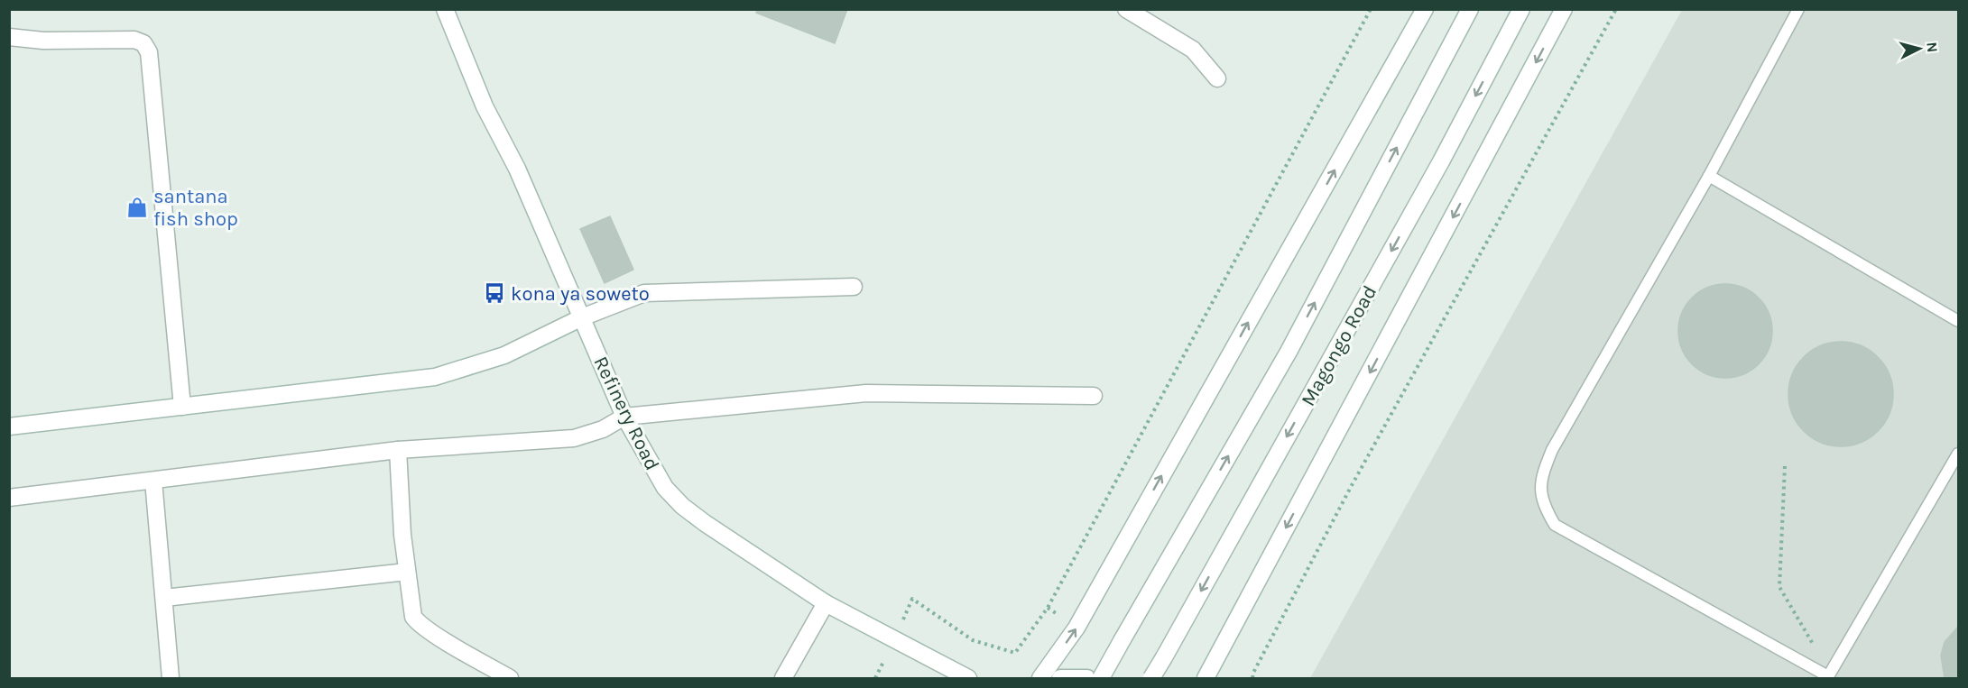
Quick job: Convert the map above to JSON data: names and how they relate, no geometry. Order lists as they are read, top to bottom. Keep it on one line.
{"streets":{"main road":["Magongo Road","Refinery Road"]},"places":{"shop":["santana fish shop"],"bus stop":["kona ya soweto"]},"north":"right"}
